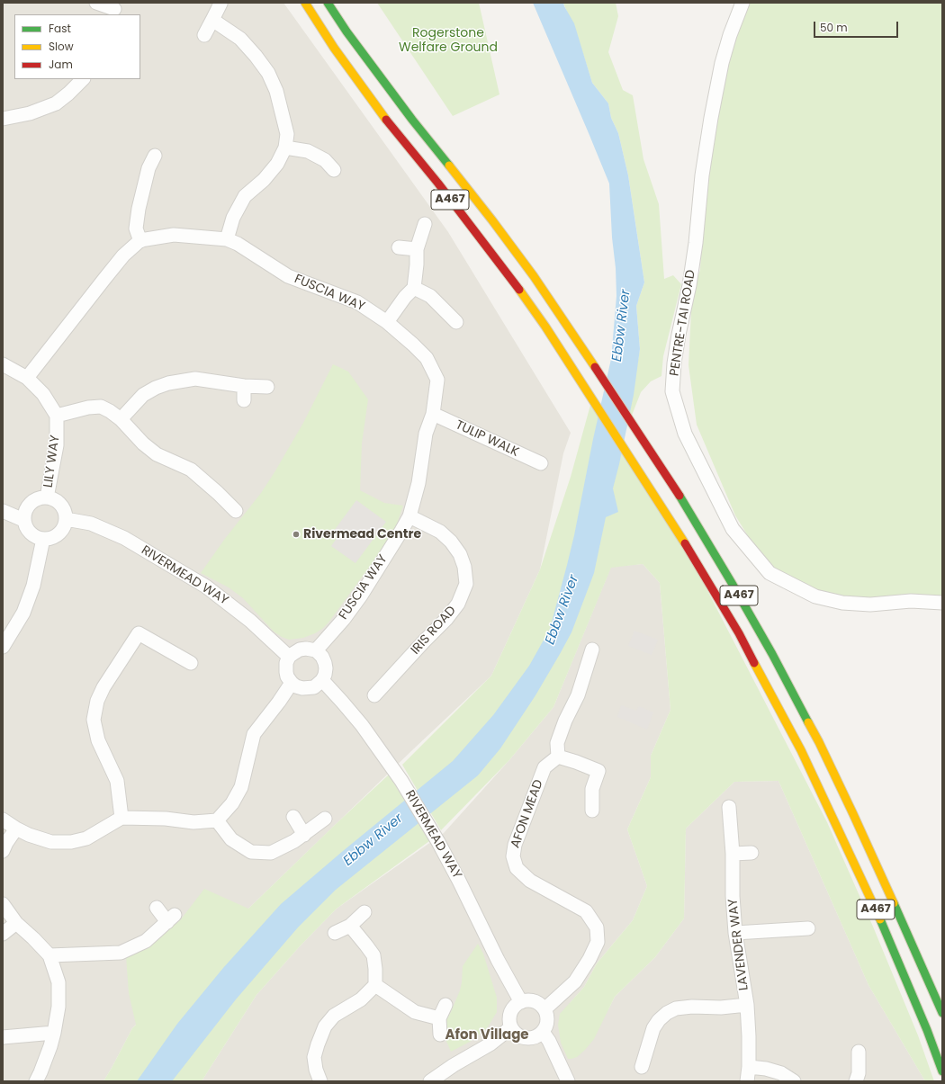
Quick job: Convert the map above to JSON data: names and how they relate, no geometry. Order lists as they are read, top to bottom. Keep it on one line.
{"streets":{"main road":["A467"],"street":["FUSCIA WAY","PENTRE-TAI ROAD","TULIP WALK","LILY WAY","RIVERMEAD WAY","IRIS ROAD","AFON MEAD","LAVENDER WAY"]},"crossings":[["FUSCIA WAY","TULIP WALK"],["FUSCIA WAY","RIVERMEAD WAY"],["FUSCIA WAY","IRIS ROAD"],["LILY WAY","RIVERMEAD WAY"],["RIVERMEAD WAY","AFON MEAD"]],"districts":["Afon Village"],"water":["Ebbw River"],"parks":["Rogerstone Welfare Ground"],"places":["Rivermead Centre"],"legend":["Fast","Slow","Jam"],"scale_bar":"50 m"}
